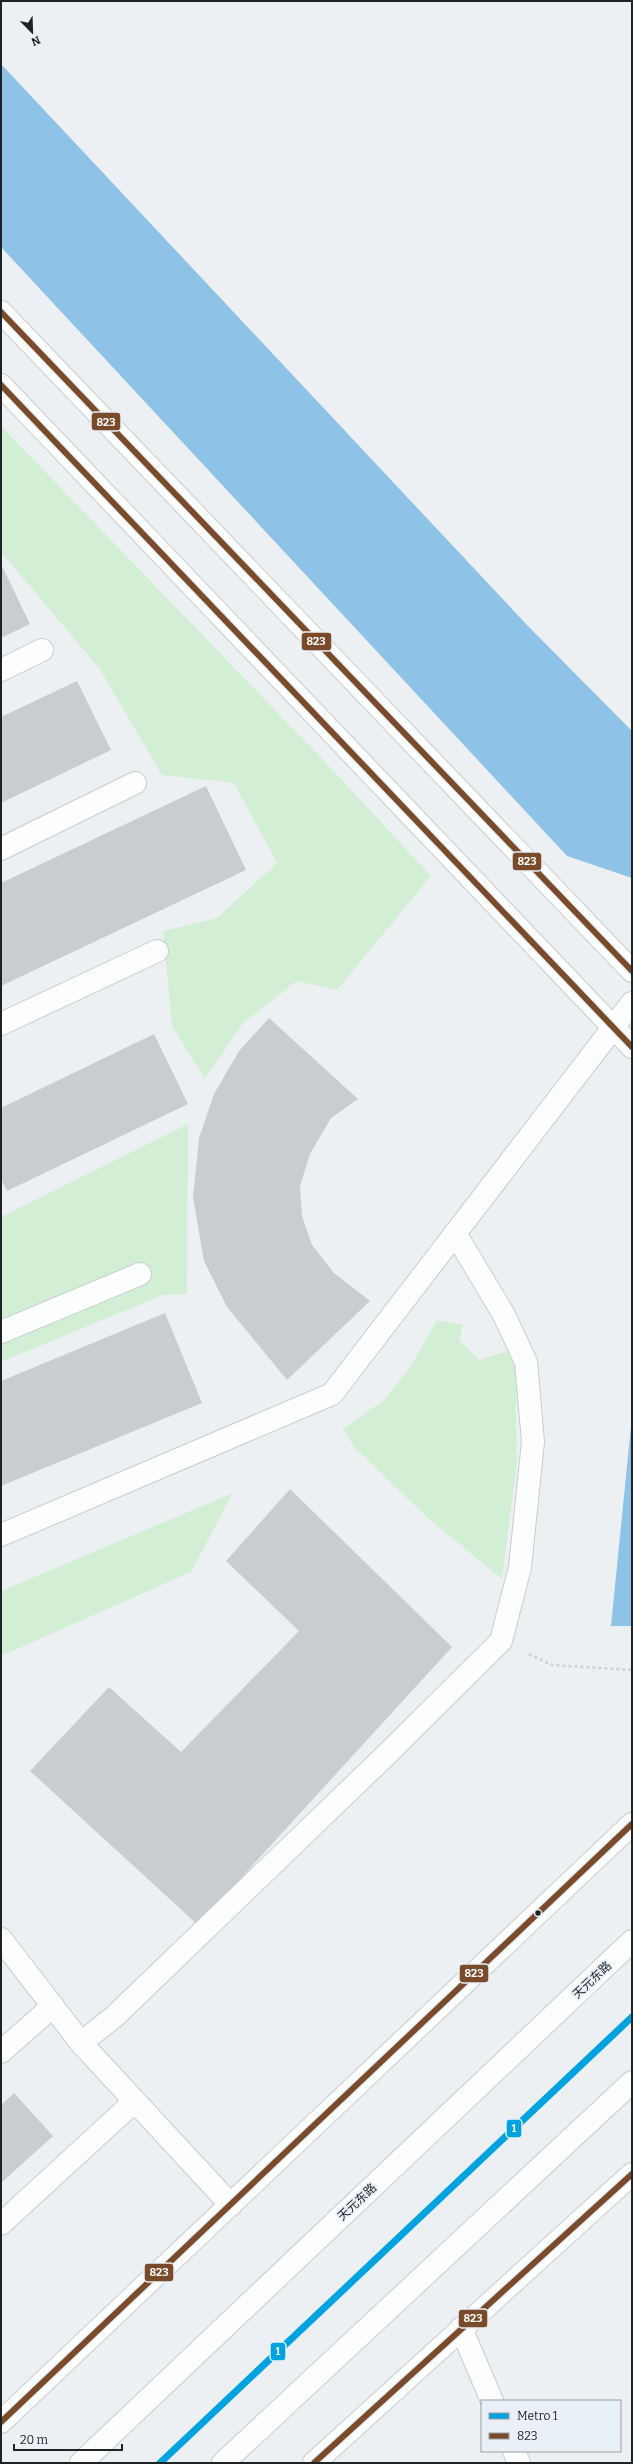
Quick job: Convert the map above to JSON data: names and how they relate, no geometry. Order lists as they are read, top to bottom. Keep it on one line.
{"streets":{"main road":["天元东路"]},"lines":["transit line 823","metro line 1"],"legend":["Metro 1","823"],"scale_bar":"20 m","north":"bottom right"}
